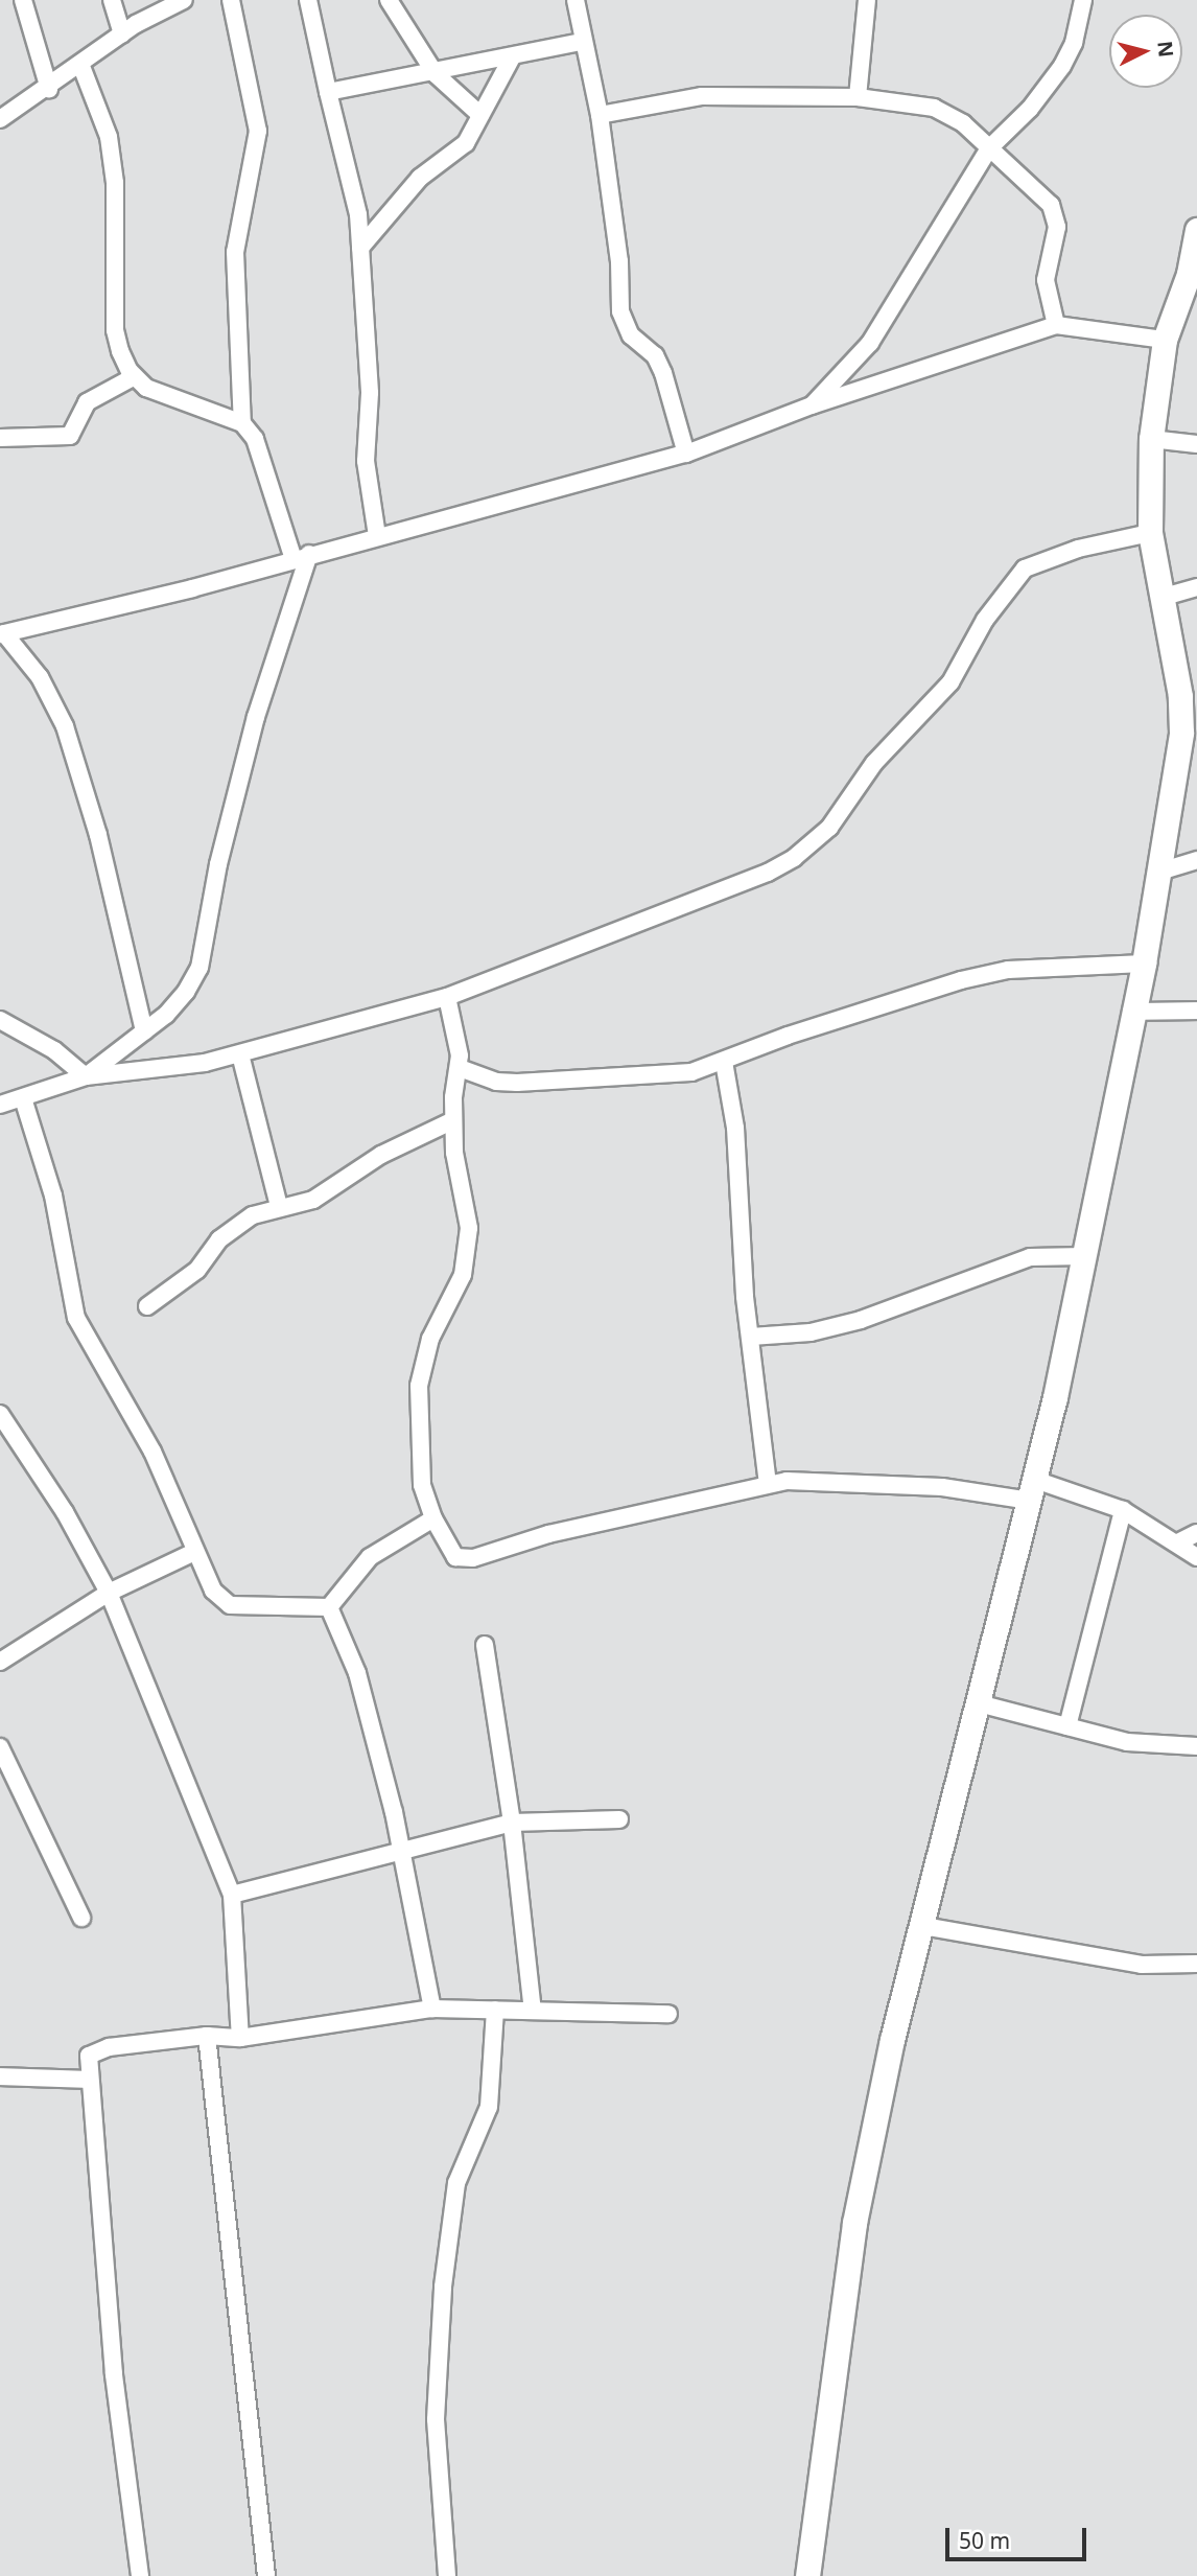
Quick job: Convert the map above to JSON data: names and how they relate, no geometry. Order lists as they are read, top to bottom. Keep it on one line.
{"scale_bar":"50 m","north":"right"}
